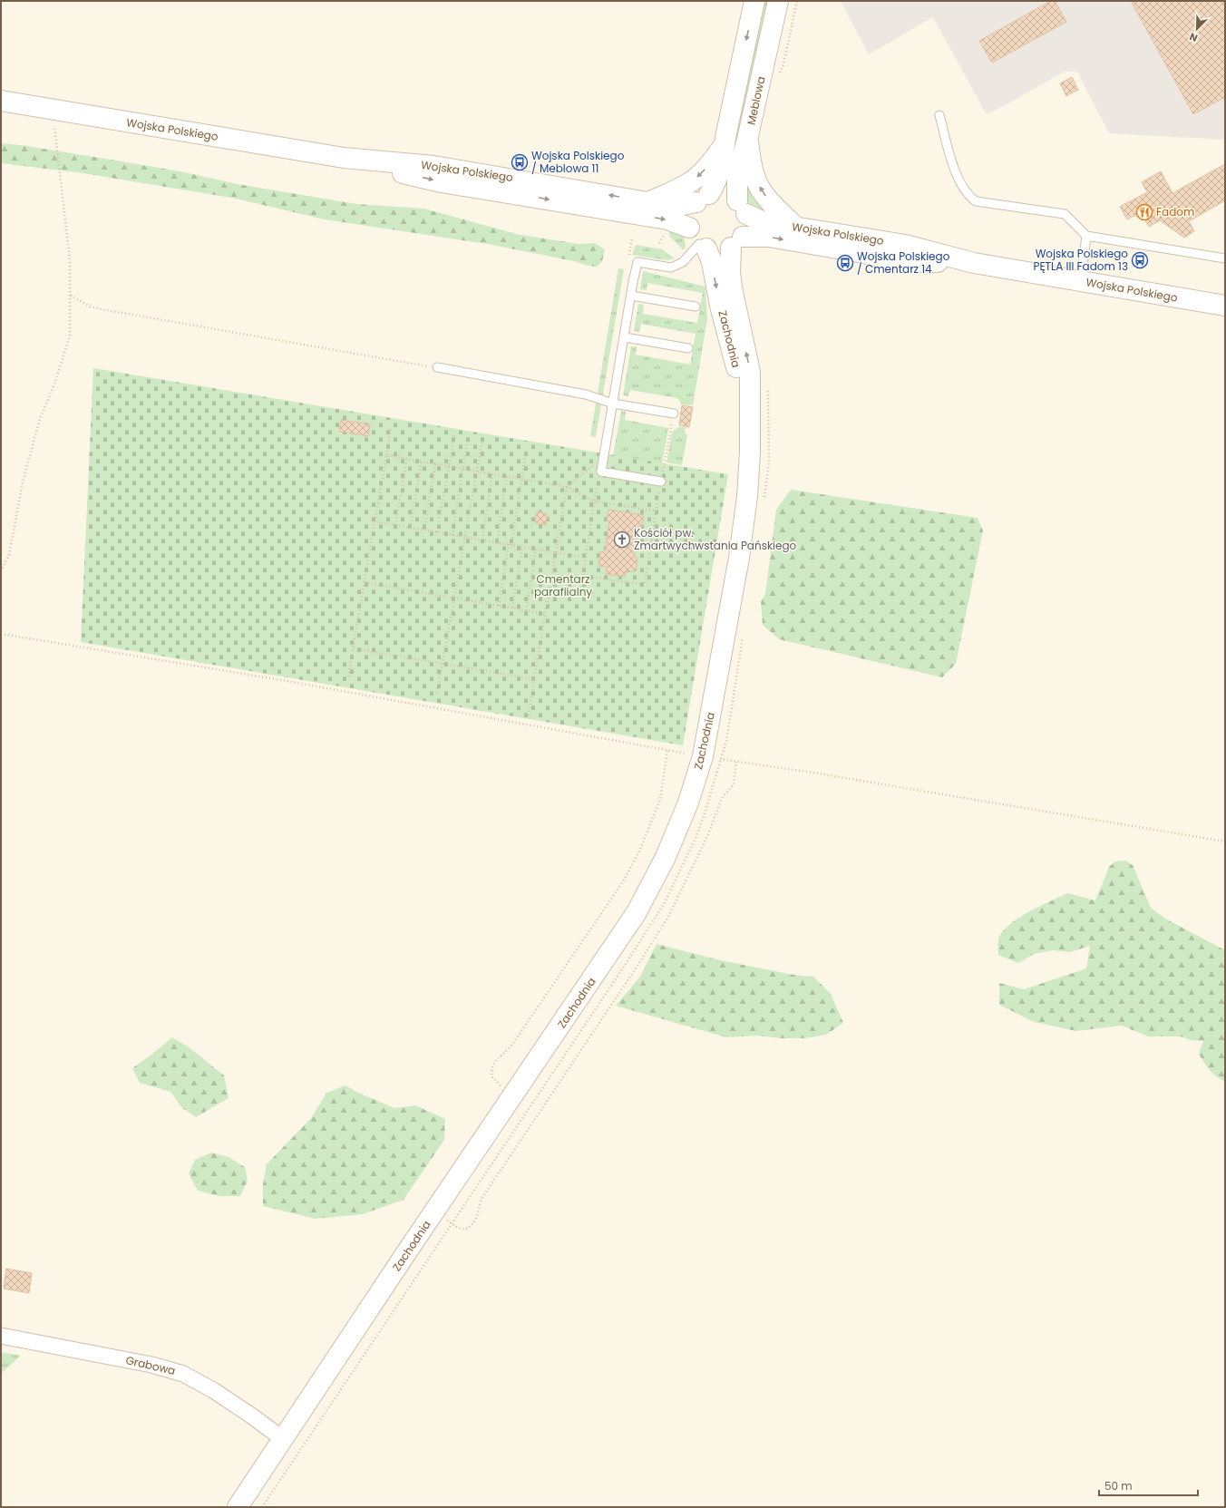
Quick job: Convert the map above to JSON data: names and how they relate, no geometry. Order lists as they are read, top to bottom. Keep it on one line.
{"streets":{"main road":["Meblowa","Wojska Polskiego","Zachodnia"],"street":["Grabowa"]},"crossings":[["Meblowa","Wojska Polskiego"],["Meblowa","Zachodnia"],["Wojska Polskiego","Zachodnia"],["Zachodnia","Grabowa"]],"parks":["Cmentarz parafiialny"],"places":{"bus stop":["Wojska Polskiego / Meblowa 11","Wojska Polskiego PĘTLA III Fadom 13","Wojska Polskiego / Cmentarz 14"],"restaurant":["Fadom"],"church":["Kościół pw. Zmartwychwstania Pańskiego"]},"scale_bar":"50 m","north":"bottom left"}
